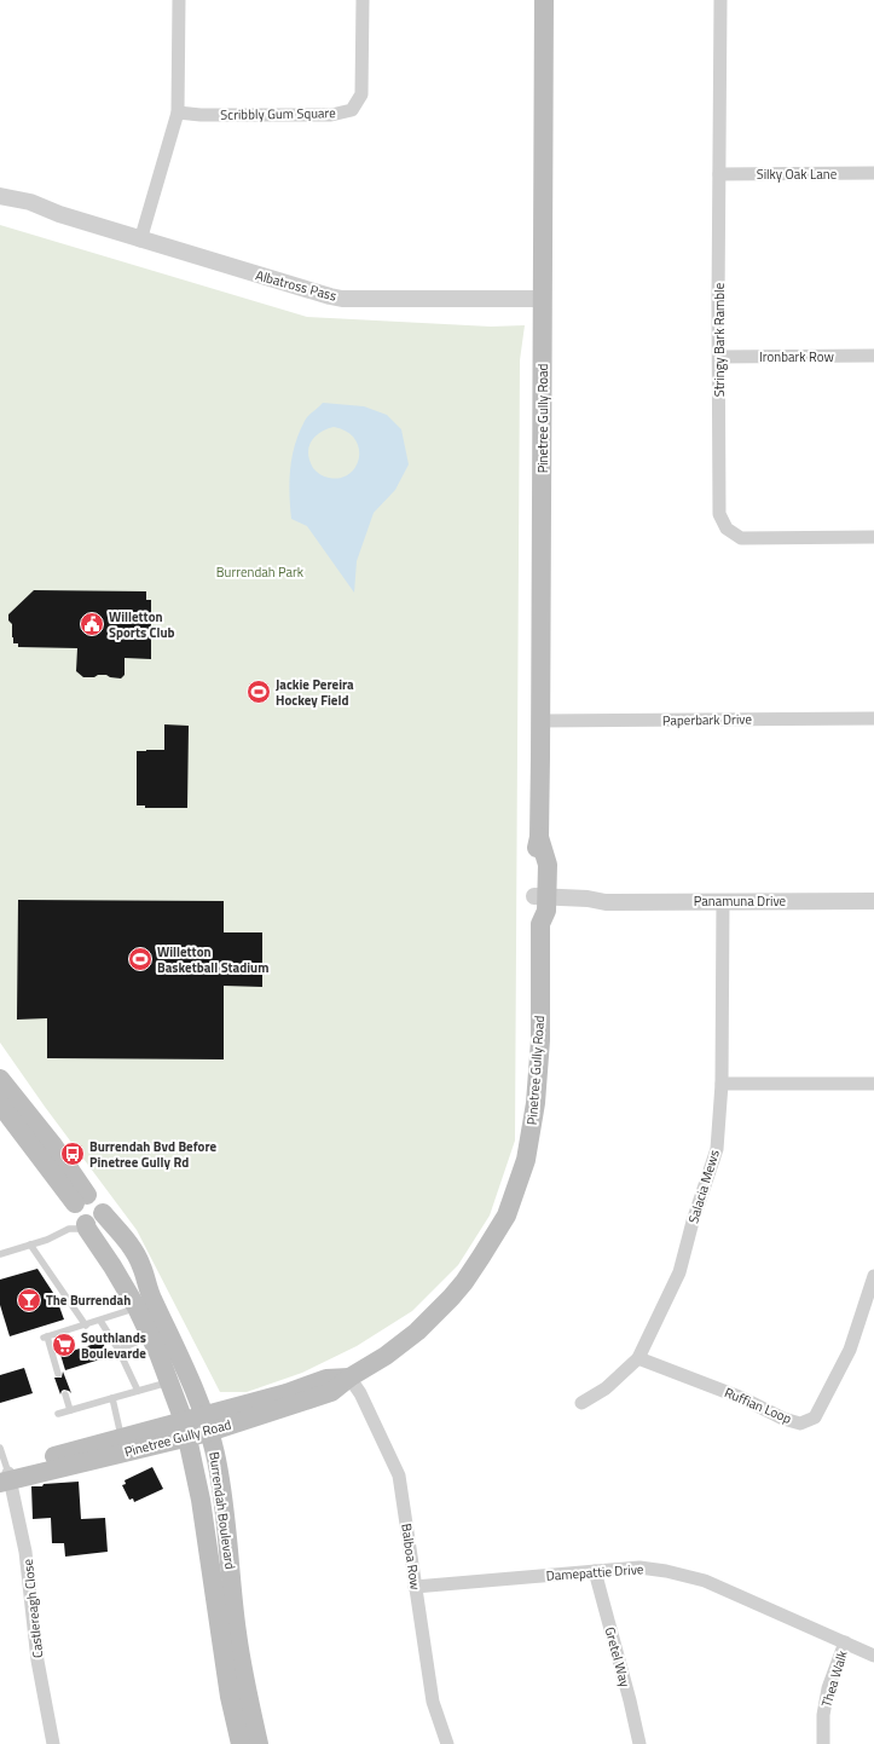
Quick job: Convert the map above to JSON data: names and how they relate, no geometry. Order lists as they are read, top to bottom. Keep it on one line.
{"streets":{"main road":["Pinetree Gully Road","Burrendah Boulevard"],"street":["Scribbly Gum Square","Silky Oak Lane","Albatross Pass","Stringy Bark Ramble","Ironbark Row","Paperbark Drive","Panamuna Drive","Salacia Mews","Ruffian Loop","Balboa Row","Damepattie Drive","Castlereagh Close","Gretel Way","Thea Walk"]},"crossings":[["Silky Oak Lane","Stringy Bark Ramble"],["Albatross Pass","Pinetree Gully Road"],["Stringy Bark Ramble","Ironbark Row"],["Pinetree Gully Road","Paperbark Drive"],["Pinetree Gully Road","Panamuna Drive"],["Pinetree Gully Road","Burrendah Boulevard"],["Pinetree Gully Road","Balboa Row"],["Pinetree Gully Road","Castlereagh Close"],["Panamuna Drive","Salacia Mews"],["Salacia Mews","Ruffian Loop"],["Balboa Row","Damepattie Drive"],["Damepattie Drive","Gretel Way"],["Damepattie Drive","Thea Walk"]],"parks":["Burrendah Park"],"places":{"public building":["Willetton Sports Club"],"sports":["Jackie Pereira Hockey Field","Willetton Basketball Stadium"],"bus stop":["Burrendah Bvd Before Pinetree Gully Rd"],"bar":["The Burrendah"],"supermarket":["Southlands Boulevarde"]}}
